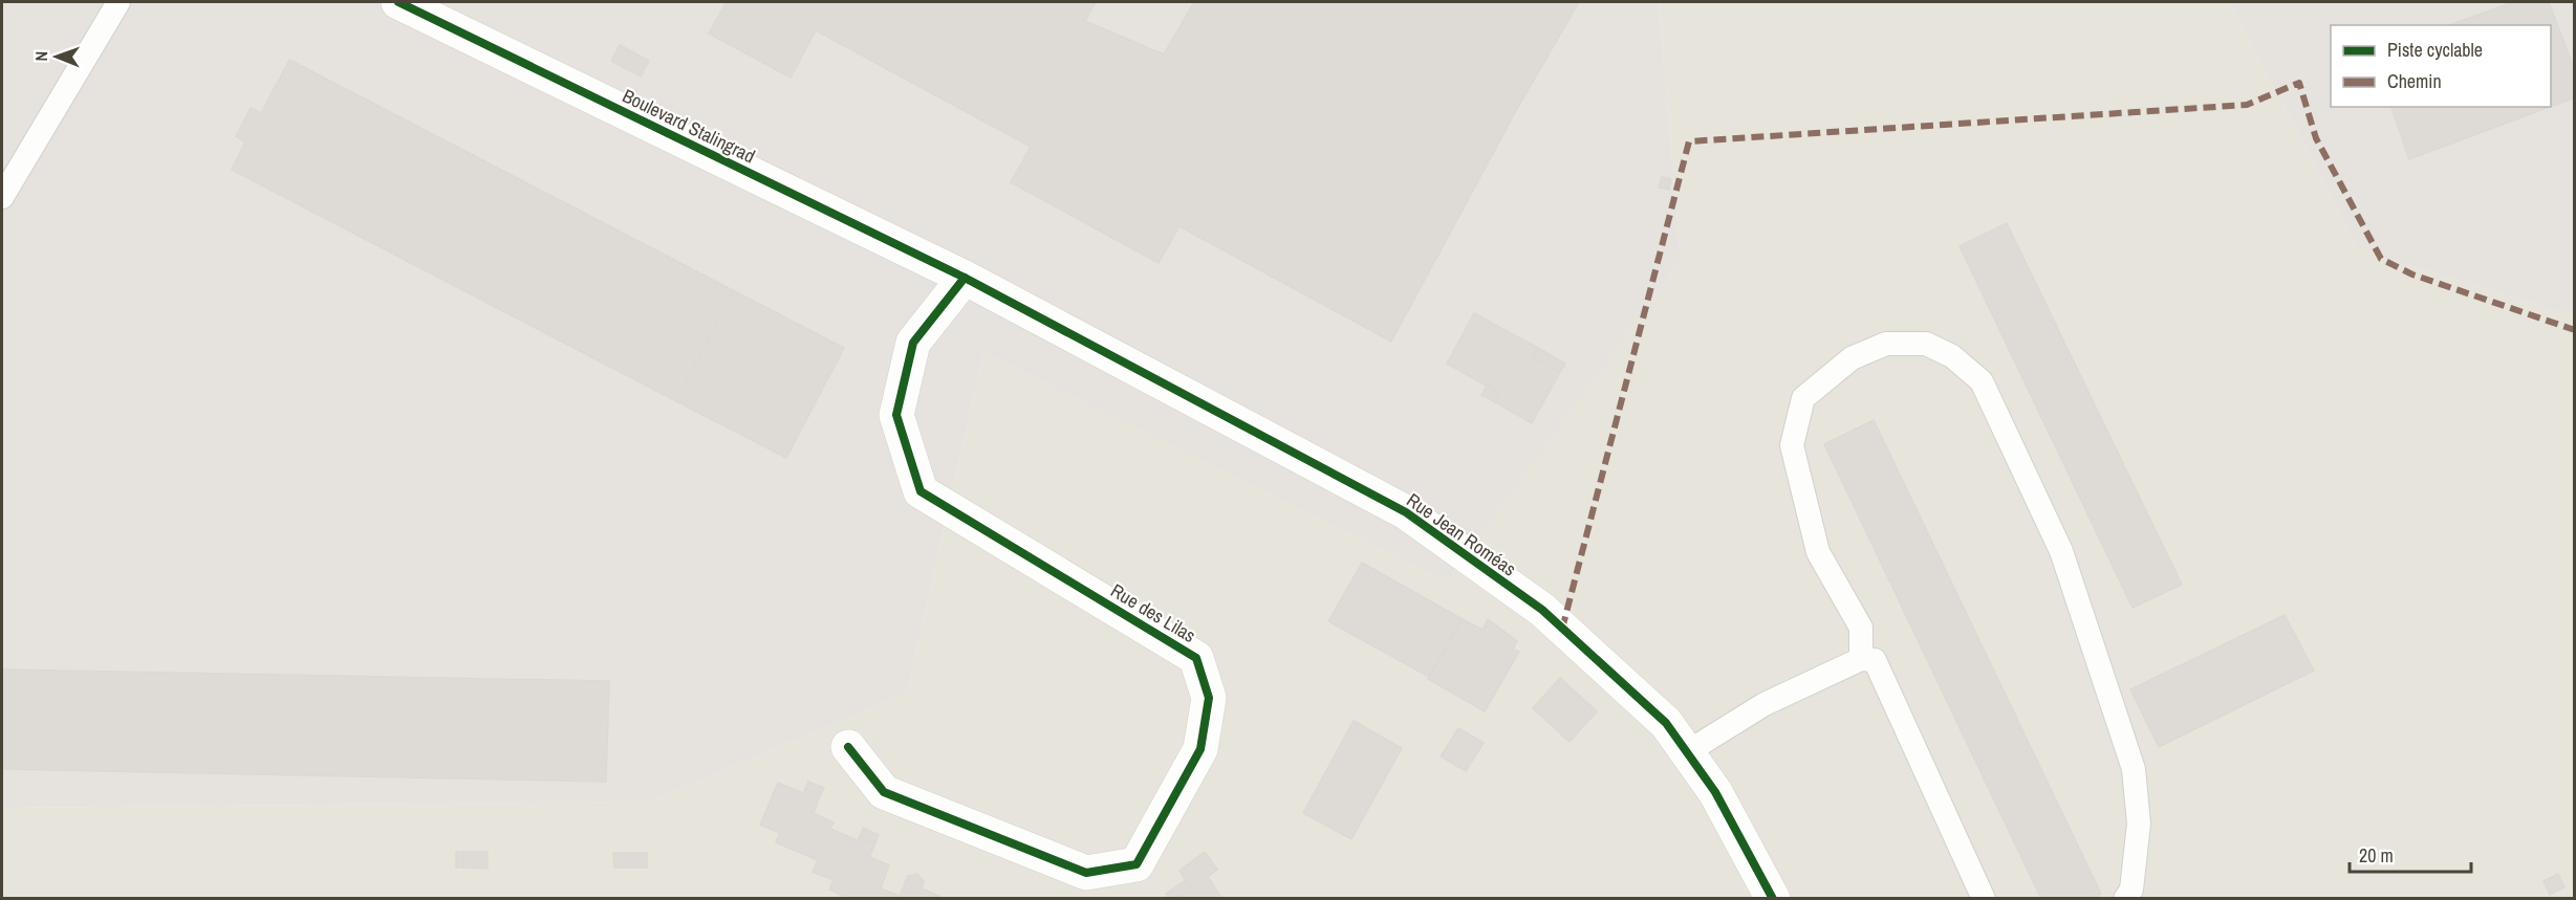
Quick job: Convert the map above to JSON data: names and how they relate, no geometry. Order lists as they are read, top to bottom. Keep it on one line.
{"streets":{"street":["Boulevard Stalingrad","Rue Jean Roméas","Rue des Lilas"]},"crossings":[["Boulevard Stalingrad","Rue Jean Roméas"],["Boulevard Stalingrad","Rue des Lilas"],["Rue Jean Roméas","Rue des Lilas"]],"legend":["Piste cyclable","Chemin"],"scale_bar":"20 m","north":"left"}
